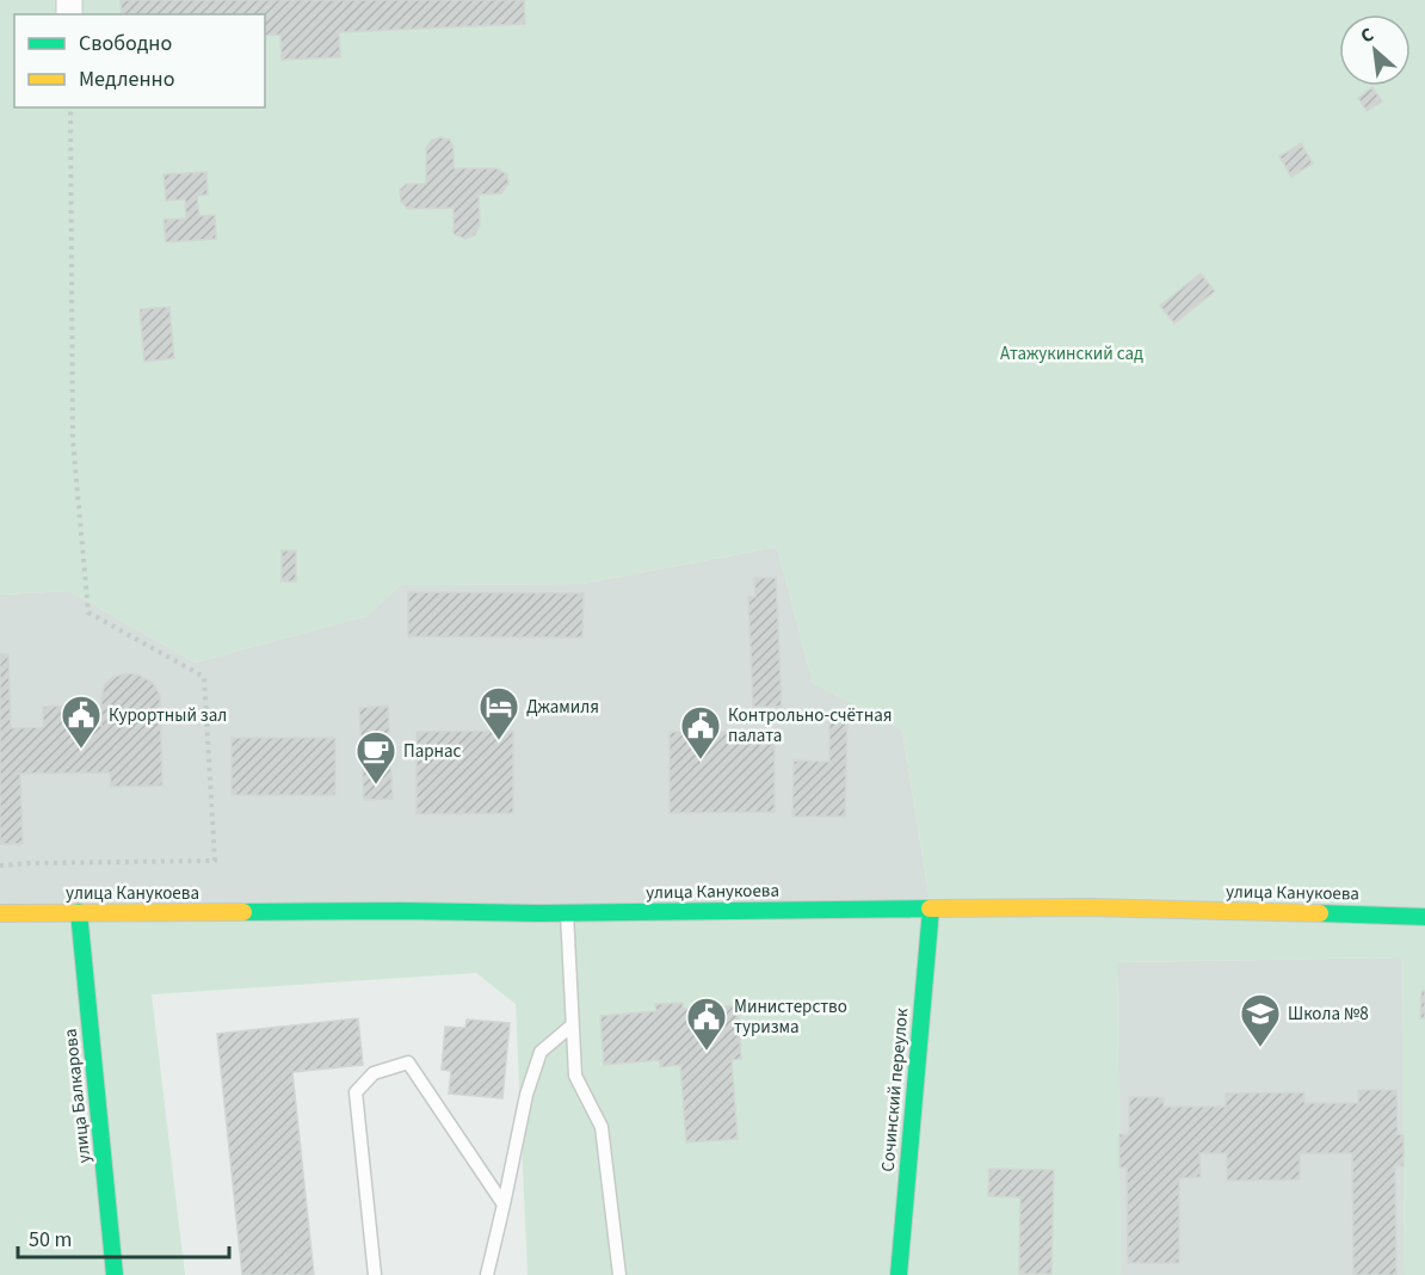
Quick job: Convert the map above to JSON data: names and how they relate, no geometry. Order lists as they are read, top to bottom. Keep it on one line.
{"streets":{"street":["улица Канукоева","Сочинский переулок","улица Балкарова"]},"crossings":[["улица Канукоева","Сочинский переулок"],["улица Канукоева","улица Балкарова"]],"parks":["Атажукинский сад"],"places":{"hotel":["Джамиля"],"public building":["Курортный зал","Контрольно-счётная палата","Министерство туризма"],"cafe":["Парнас"],"school or university":["Школа №8"]},"legend":["Свободно","Медленно"],"scale_bar":"50 m","north":"top left"}
